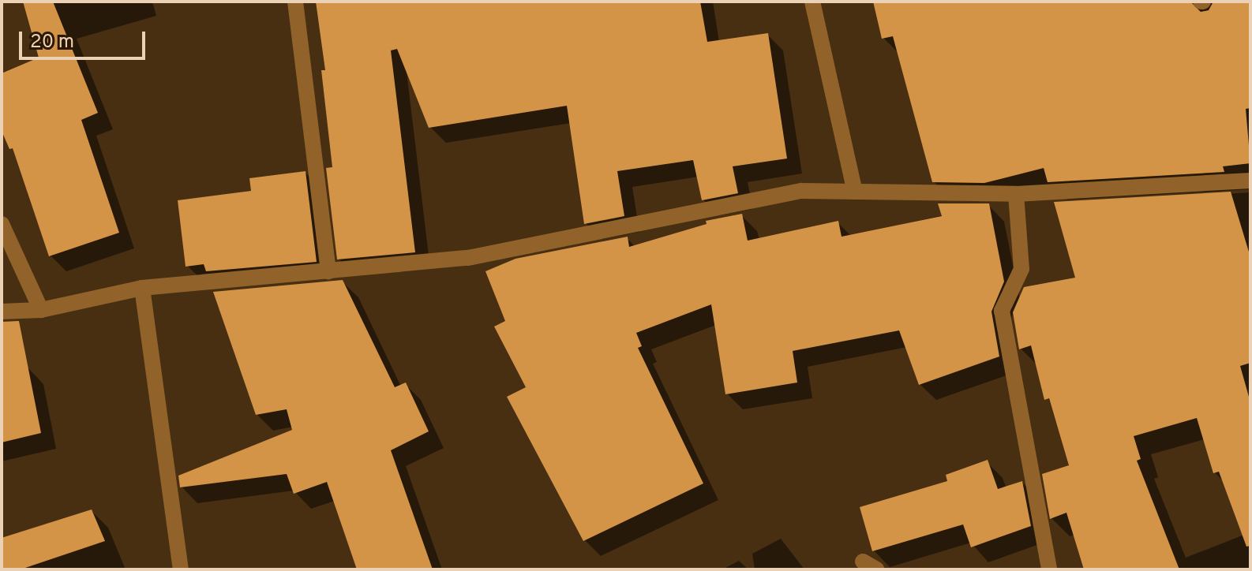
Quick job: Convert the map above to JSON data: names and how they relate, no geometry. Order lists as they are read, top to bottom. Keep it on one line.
{"scale_bar":"20 m"}
